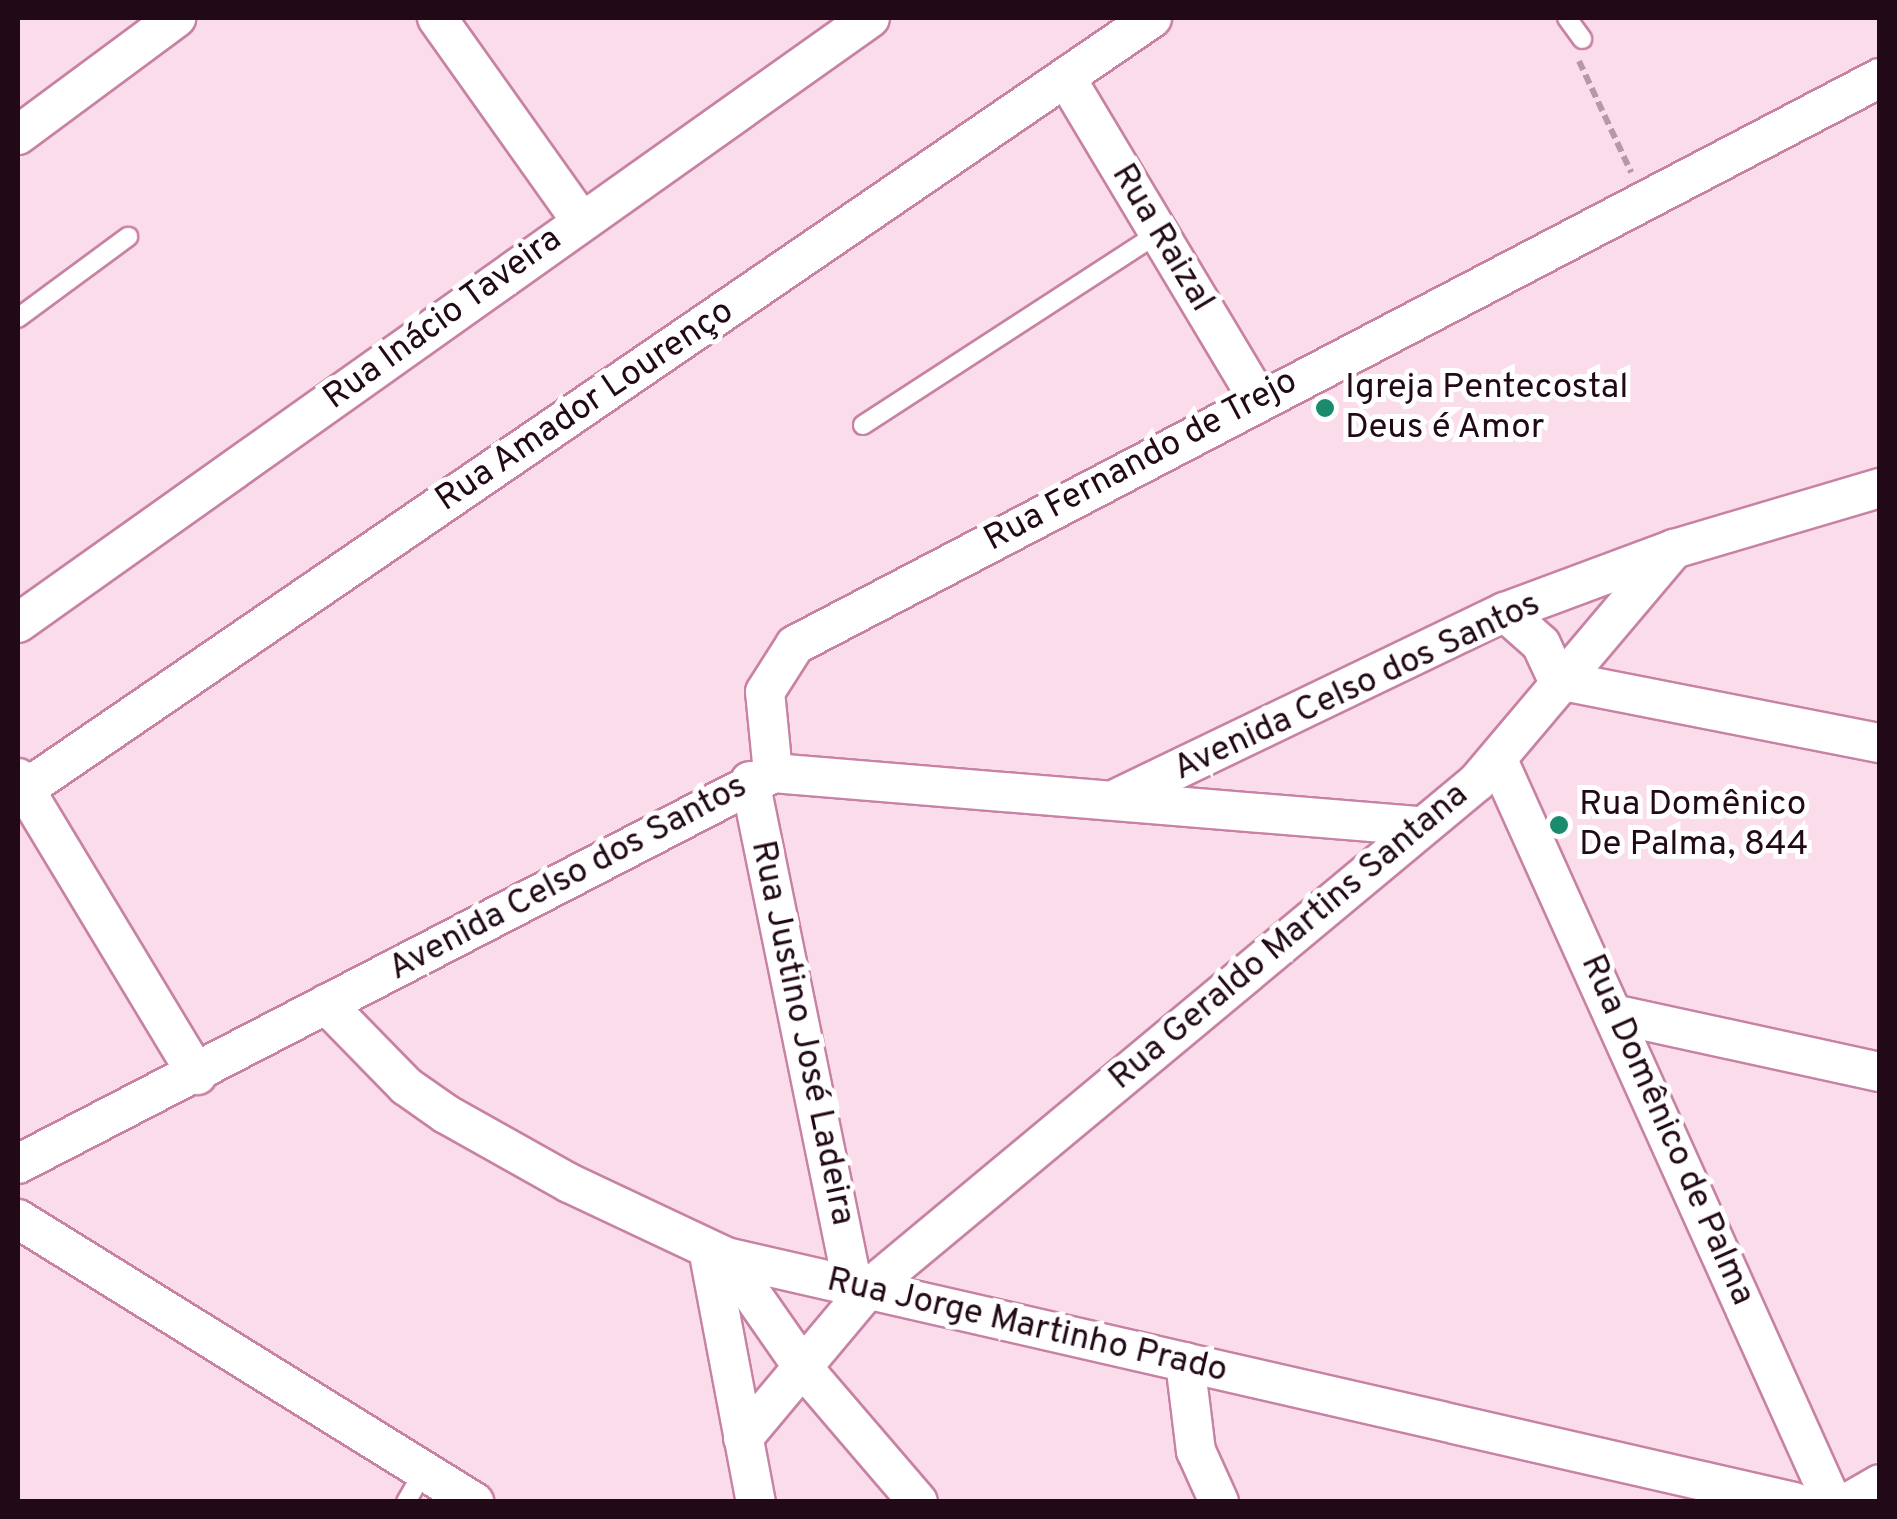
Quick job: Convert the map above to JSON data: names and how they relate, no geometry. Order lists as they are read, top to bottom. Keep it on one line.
{"streets":{"street":["Rua Raizal","Rua Inácio Taveira","Rua Amador Lourenço","Rua Fernando de Trejo","Avenida Celso dos Santos","Rua Geraldo Martins Santana","Rua Justino José Ladeira","Rua Domênico de Palma","Rua Jorge Martinho Prado"]},"crossings":[["Rua Raizal","Rua Amador Lourenço"],["Rua Raizal","Rua Fernando de Trejo"],["Rua Fernando de Trejo","Avenida Celso dos Santos"],["Rua Fernando de Trejo","Rua Justino José Ladeira"],["Avenida Celso dos Santos","Rua Geraldo Martins Santana"],["Avenida Celso dos Santos","Rua Justino José Ladeira"],["Avenida Celso dos Santos","Rua Jorge Martinho Prado"],["Rua Geraldo Martins Santana","Rua Justino José Ladeira"],["Rua Geraldo Martins Santana","Rua Domênico de Palma"],["Rua Geraldo Martins Santana","Rua Jorge Martinho Prado"],["Rua Justino José Ladeira","Rua Jorge Martinho Prado"]],"places":["Igreja Pentecostal Deus é Amor","Rua Domênico De Palma, 844"]}
